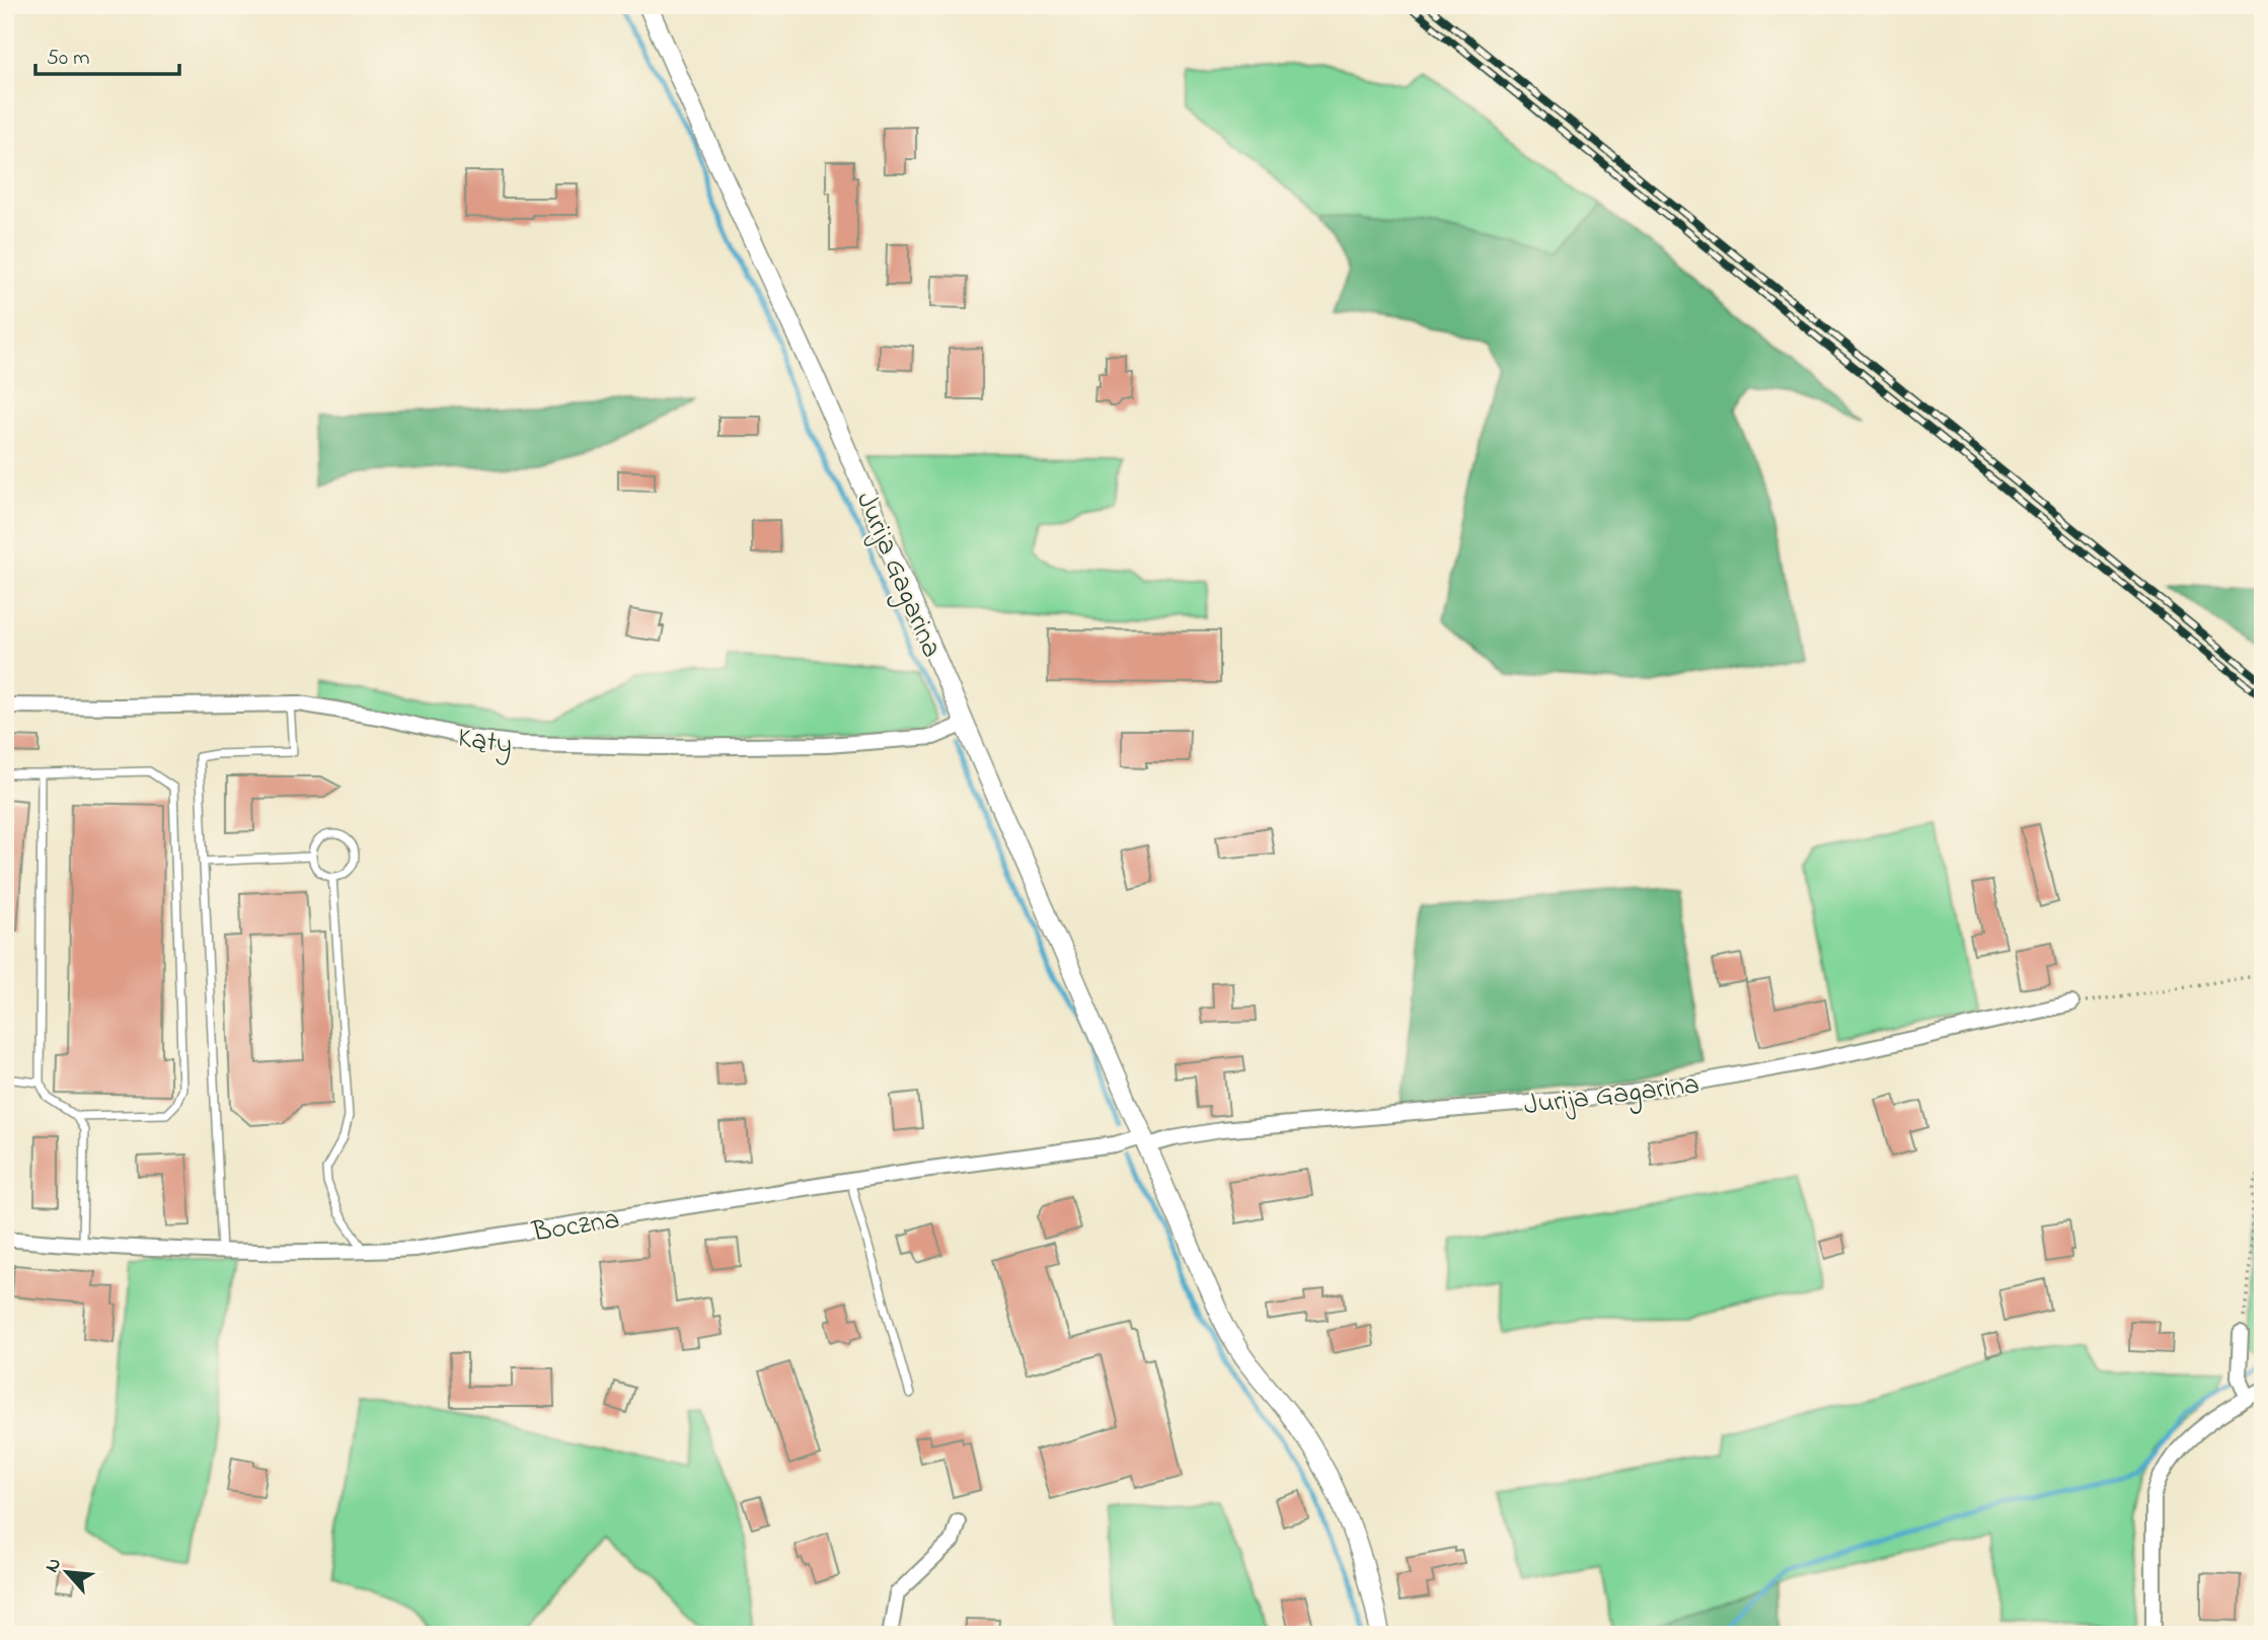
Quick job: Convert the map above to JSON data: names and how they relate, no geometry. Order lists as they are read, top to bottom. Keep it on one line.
{"streets":{"street":["Jurija Gagarina","Kąty","Boczna"]},"crossings":[["Jurija Gagarina","Kąty"],["Jurija Gagarina","Boczna"]],"scale_bar":"50 m","north":"top left"}
